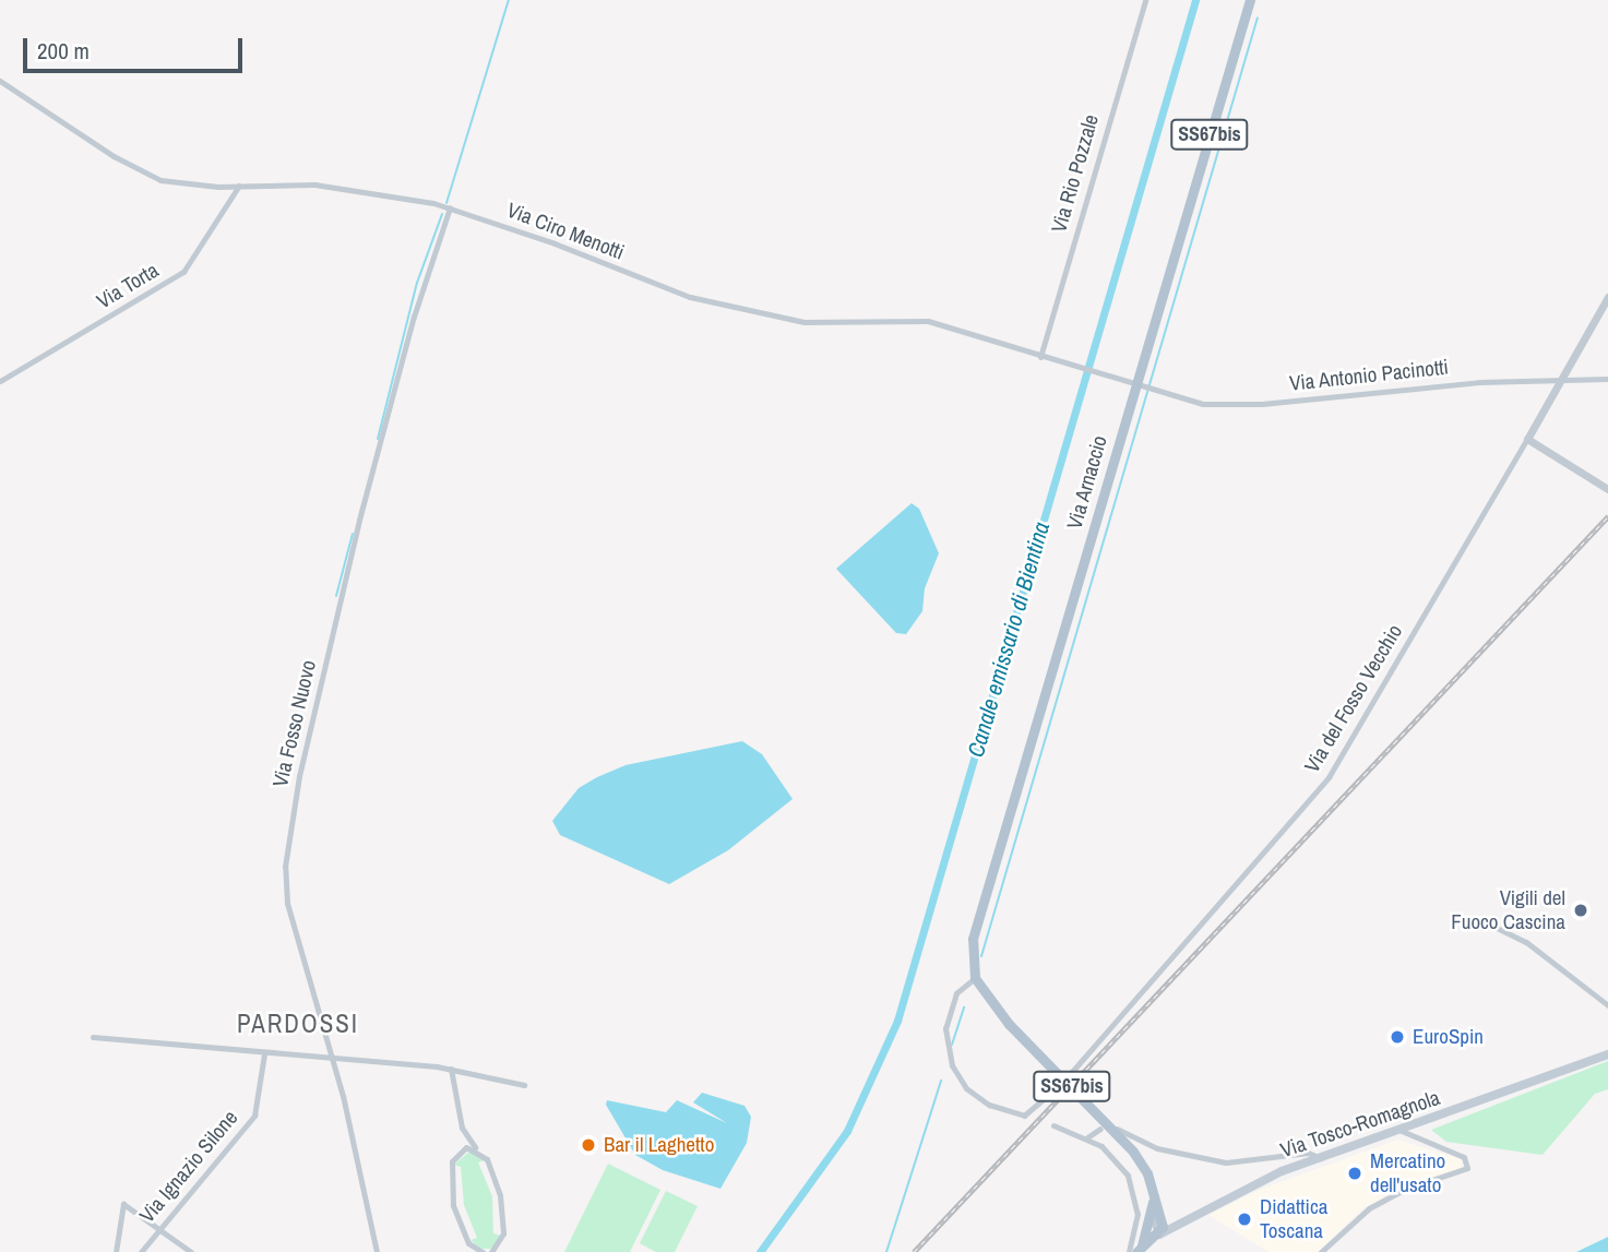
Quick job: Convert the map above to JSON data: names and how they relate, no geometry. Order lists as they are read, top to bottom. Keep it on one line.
{"streets":{"main road":["SS67bis","Via Arnaccio","Via Tosco-Romagnola"],"street":["Via Rio Pozzale","Via Ciro Menotti","Via Torta","Via Antonio Pacinotti","Via del Fosso Vecchio","Via Fosso Nuovo","Via Ignazio Silone"]},"crossings":[["SS67bis","Via Arnaccio"],["SS67bis","Via Tosco-Romagnola"],["Via Rio Pozzale","Via Ciro Menotti"],["Via Ciro Menotti","Via Torta"],["Via Ciro Menotti","Via Antonio Pacinotti"],["Via Ciro Menotti","Via Arnaccio"],["Via Ciro Menotti","Via Fosso Nuovo"],["Via Antonio Pacinotti","Via Arnaccio"],["Via Antonio Pacinotti","Via del Fosso Vecchio"]],"districts":["PARDOSSI"],"water":["Canale emissario di Bientina"],"places":["Vigili del Fuoco Cascina","EuroSpin","Bar il Laghetto","Mercatino dell'usato","Didattica Toscana"],"scale_bar":"200 m"}
